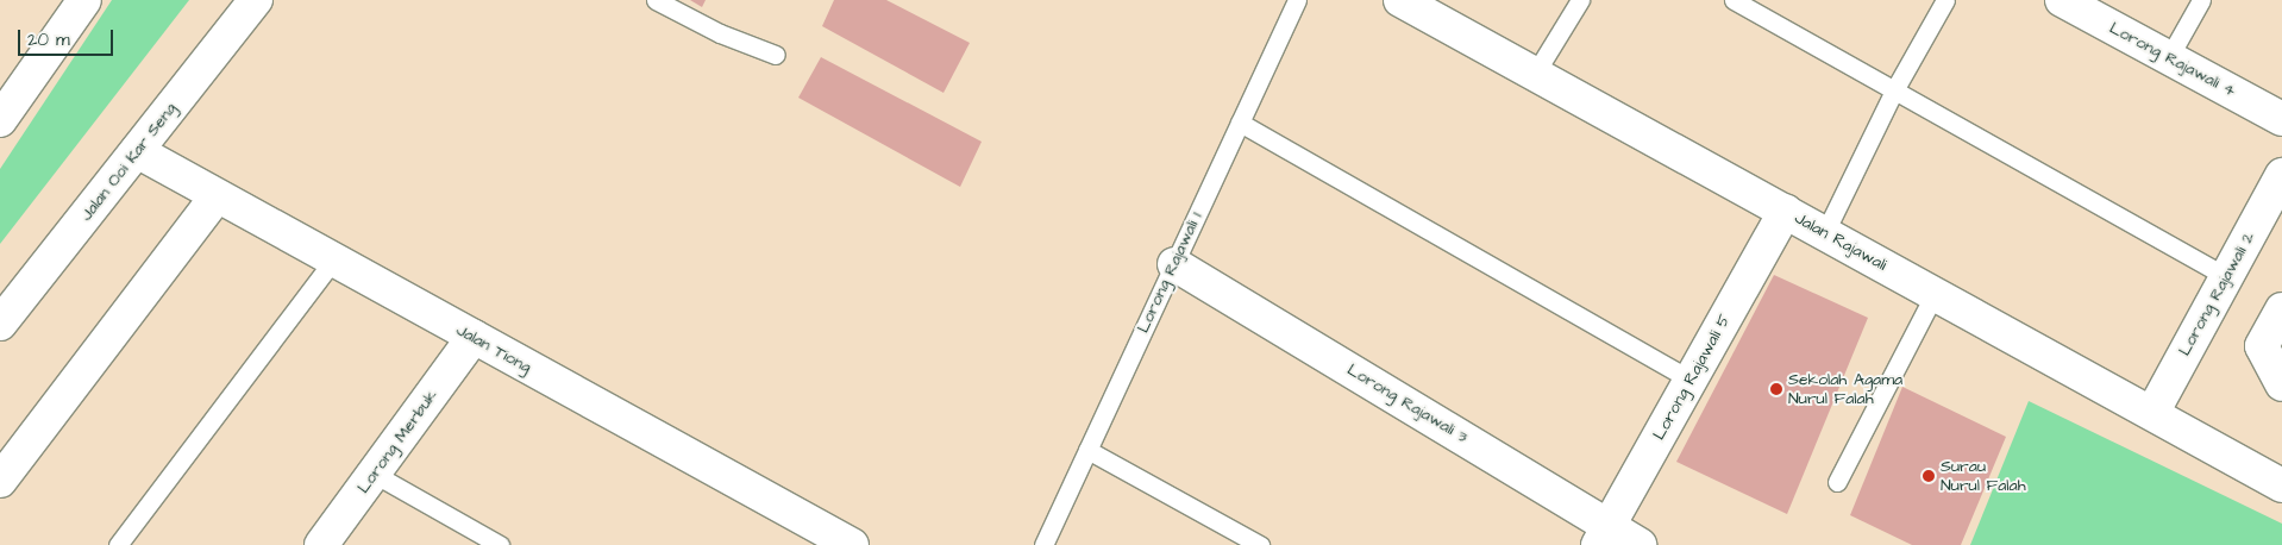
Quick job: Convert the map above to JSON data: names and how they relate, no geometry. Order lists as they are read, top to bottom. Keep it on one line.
{"streets":{"street":["Lorong Rajawali 4","Jalan Ooi Kar Seng","Jalan Rajawali","Lorong Rajawali 2","Jalan Tiong","Lorong Rajawali 5","Lorong Rajawali 3","Lorong Merbuk"],"lane":["Lorong Rajawali 1"]},"crossings":[["Jalan Ooi Kar Seng","Jalan Tiong"],["Jalan Rajawali","Lorong Rajawali 2"],["Jalan Rajawali","Lorong Rajawali 5"],["Lorong Rajawali 1","Lorong Rajawali 3"],["Jalan Tiong","Lorong Merbuk"],["Lorong Rajawali 5","Lorong Rajawali 3"]],"places":["Sekolah Agama Nurul Falah","Surau Nurul Falah"],"scale_bar":"20 m"}
